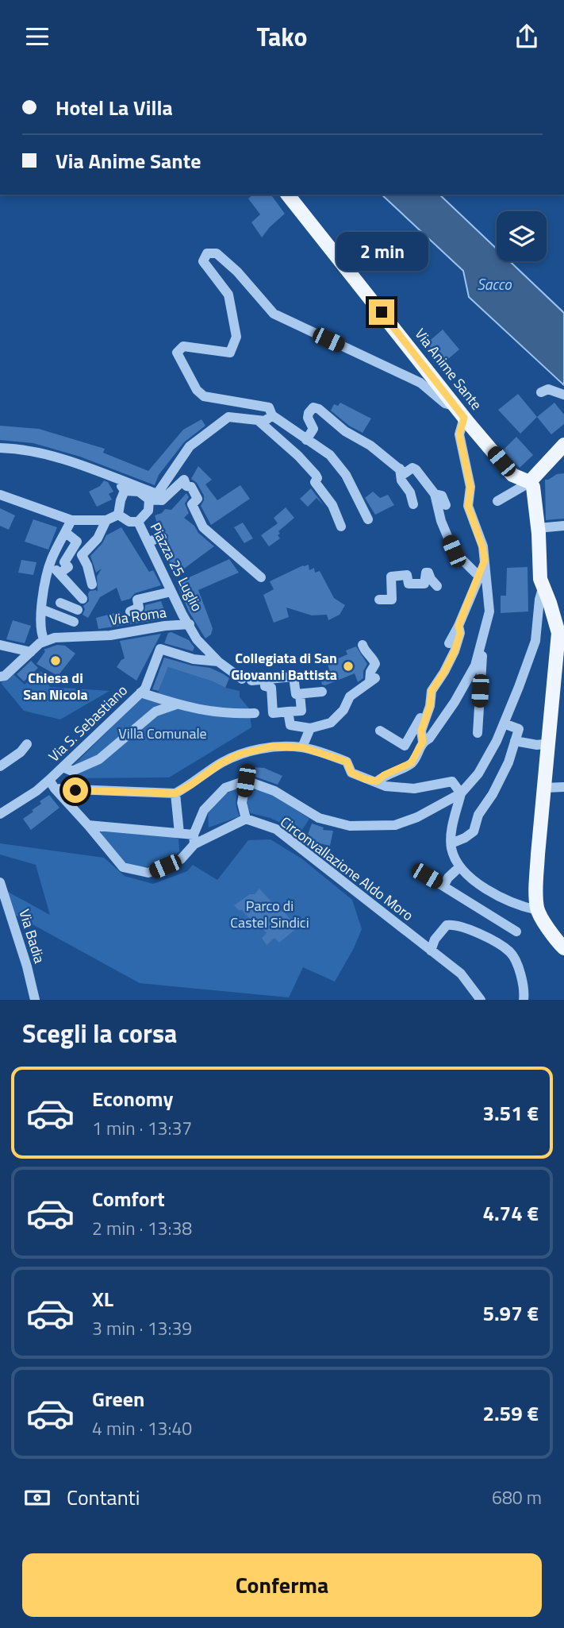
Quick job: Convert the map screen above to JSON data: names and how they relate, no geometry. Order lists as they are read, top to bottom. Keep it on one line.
{"streets":{"main road":["Via Anime Sante"],"street":["Piazza 25 Luglio","Via Roma","Via S. Sebastiano","Circonvallazione Aldo Moro","Via Badia"]},"crossings":[["Piazza 25 Luglio","Via Roma"]],"water":["Sacco"],"parks":["Villa Comunale","Parco di Castel Sindici"],"places":["Chiesa di San Nicola","Collegiata di San Giovanni Battista"],"page":{"header":"Tako","banner":["Hotel La Villa","Via Anime Sante"],"bubble":"2 min","heading":"Scegli la corsa","list":[{"name":"Economy","note":"1 min · 13:37","value":"3.51 €"},{"name":"Comfort","note":"2 min · 13:38","value":"4.74 €"},{"name":"XL","note":"3 min · 13:39","value":"5.97 €"},{"name":"Green","note":"4 min · 13:40","value":"2.59 €"}],"pay":["Contanti","680 m"],"buttons":"Conferma"}}
